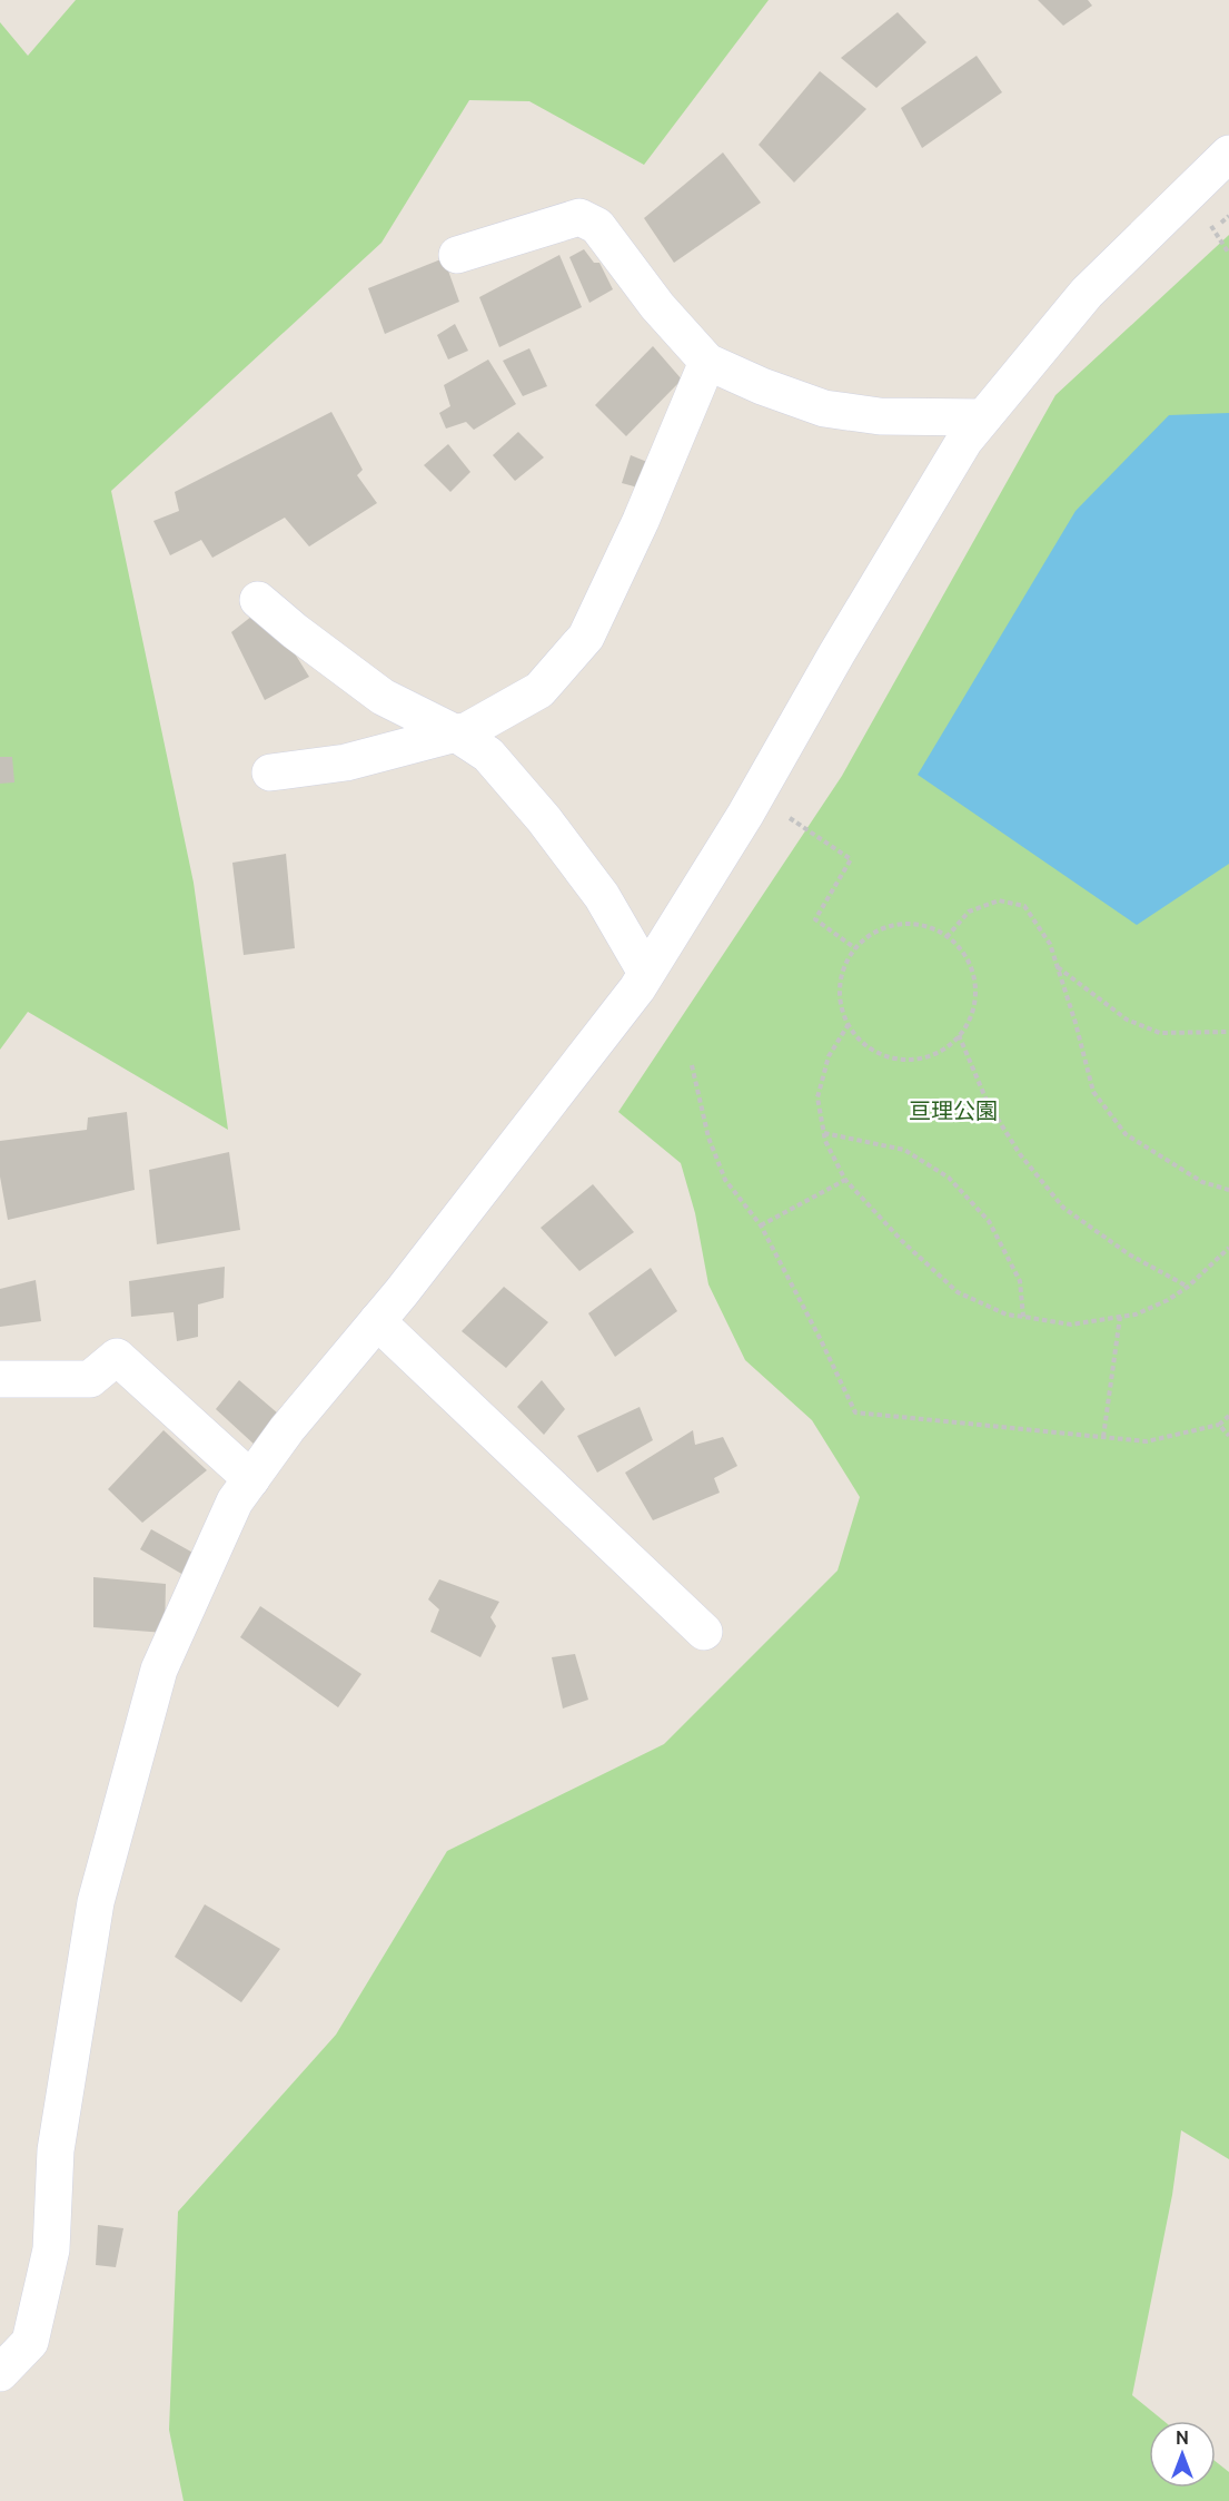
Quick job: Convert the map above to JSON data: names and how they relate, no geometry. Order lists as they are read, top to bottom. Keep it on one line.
{"parks":["亘理公園"],"north":"top"}
